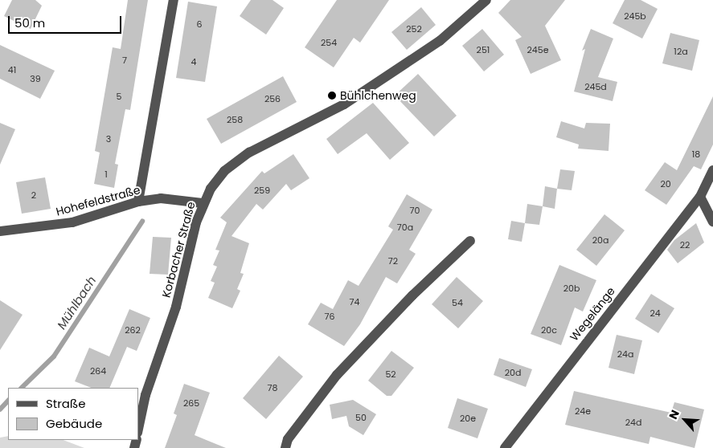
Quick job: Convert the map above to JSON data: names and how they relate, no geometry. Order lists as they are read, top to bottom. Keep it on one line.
{"streets":{"street":["Hohefeldstraße","Korbacher Straße","Wegelänge"]},"crossings":[["Hohefeldstraße","Korbacher Straße"]],"water":["Mühlbach"],"places":["Bühlchenweg"],"house_numbers":["245b","6","252","254","251","245e","12a","7","4","41","39","245d","5","256","258","3","18","1","20","259","2","70","70a","20a","22","72","20b","74","54","24","76","262","20c","24a","264","20d","52","78","265","24e","50","20e","24d"],"legend":["Straße","Gebäude"],"scale_bar":"50 m","north":"top left"}
